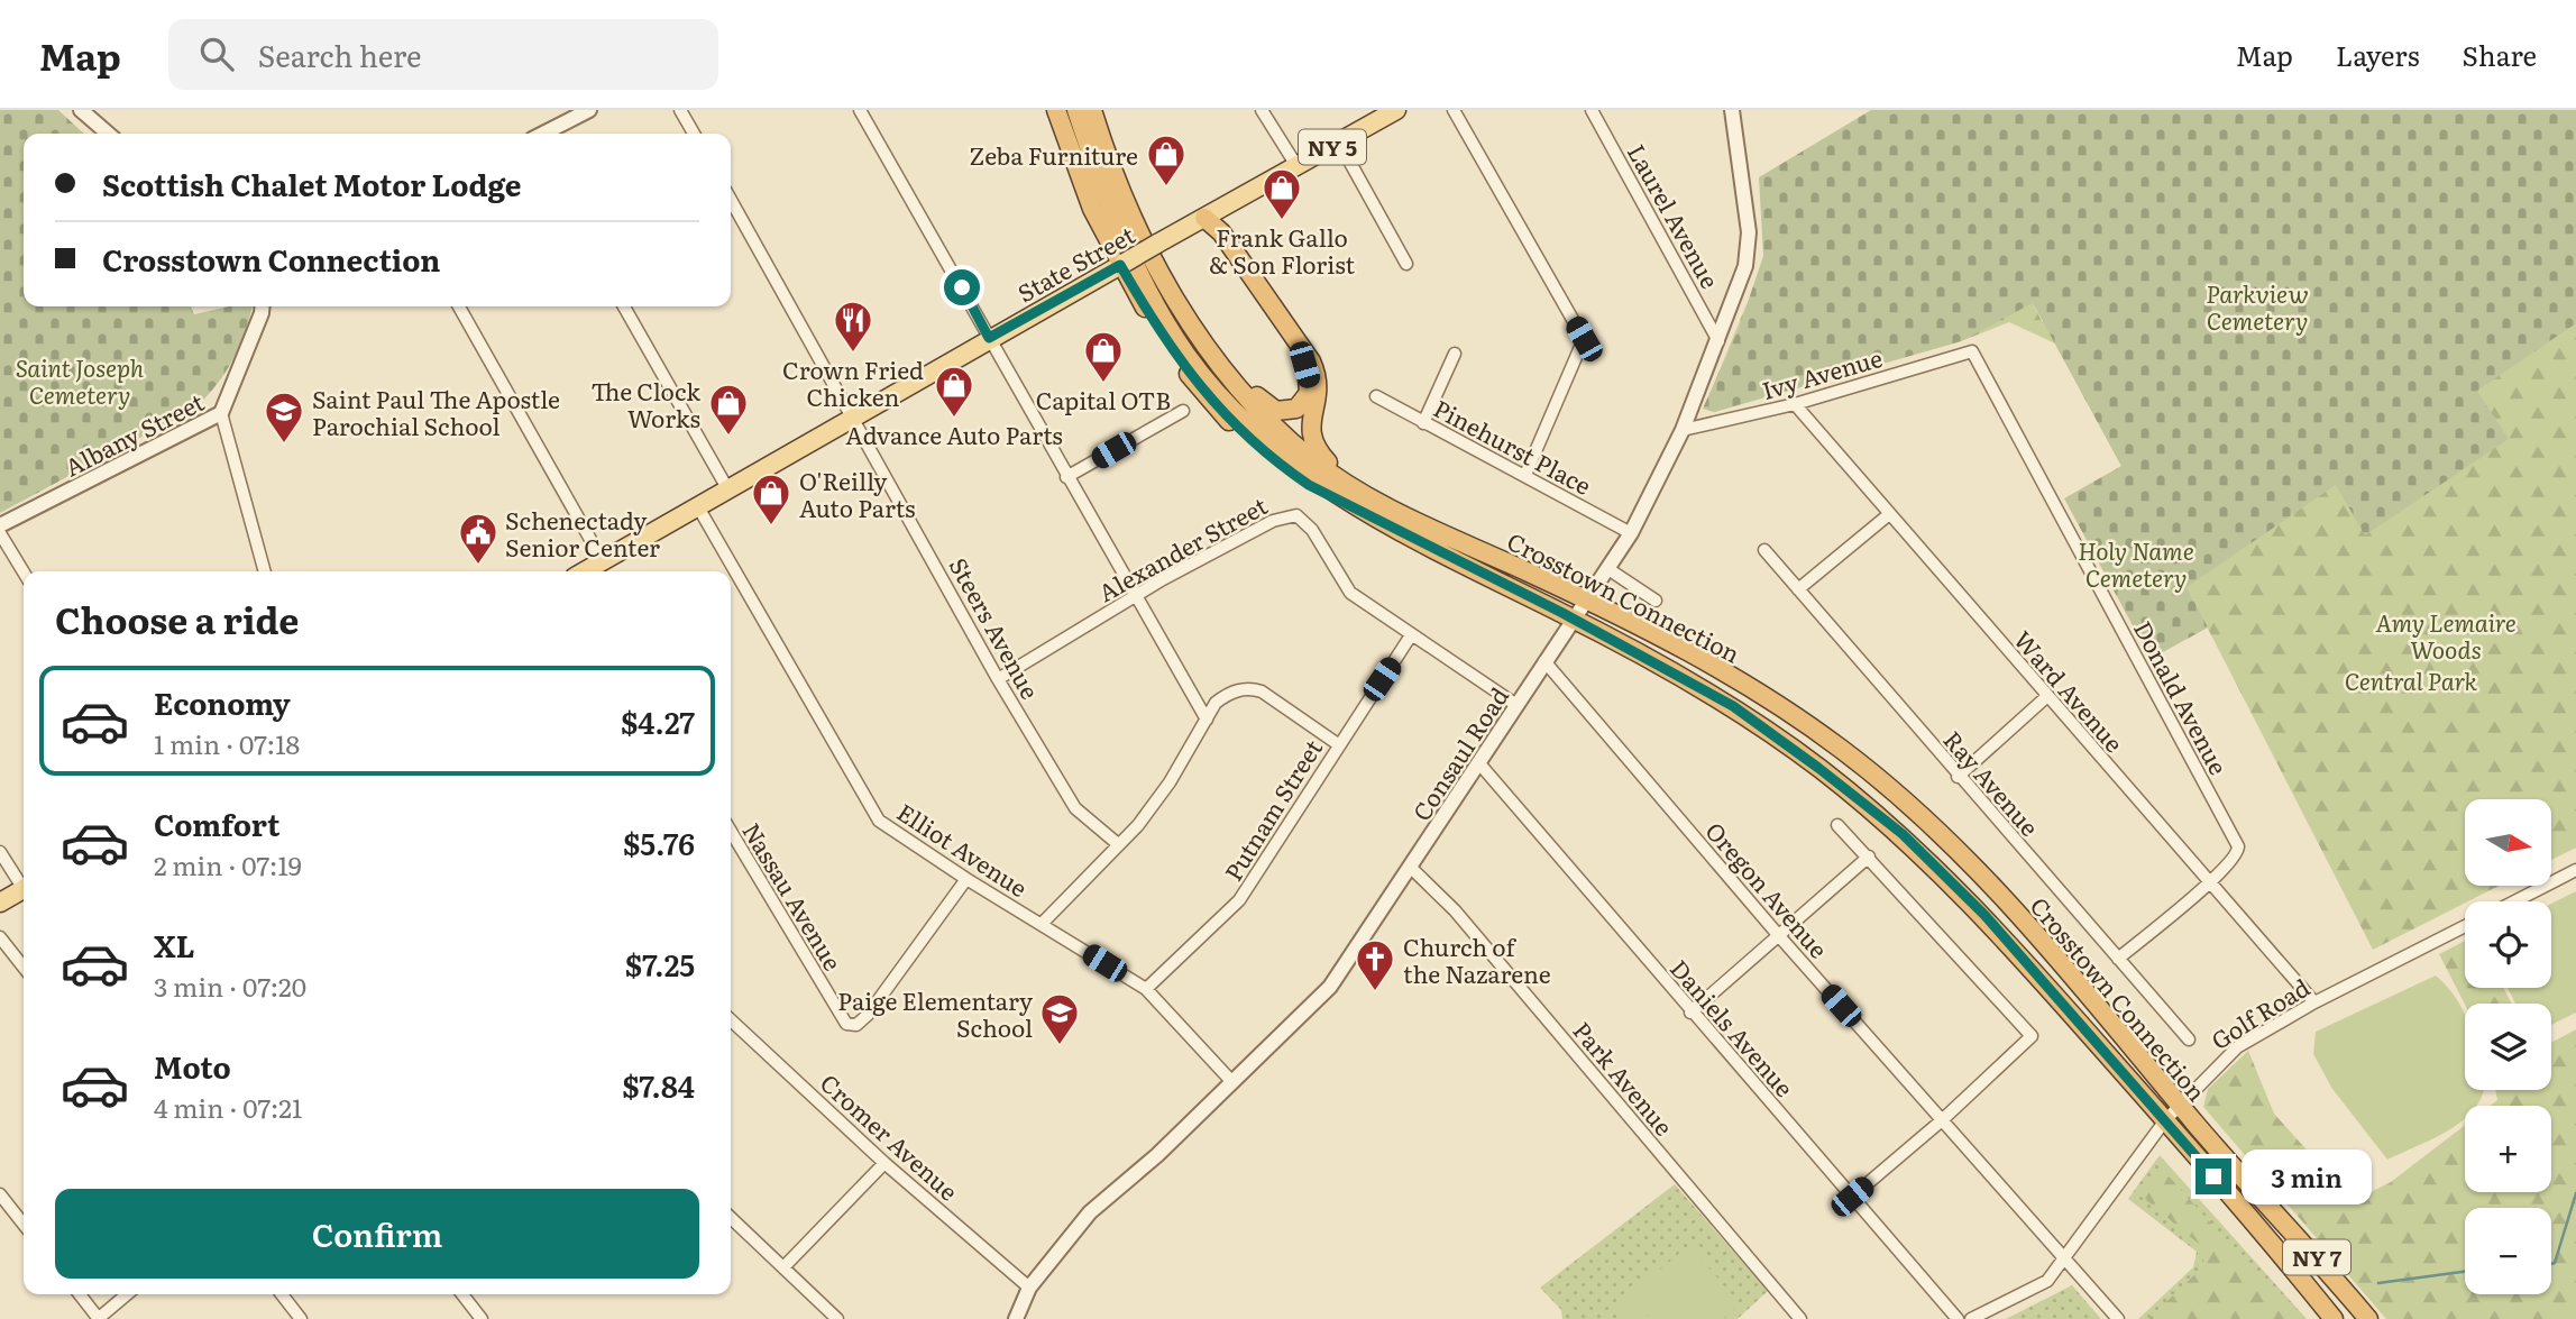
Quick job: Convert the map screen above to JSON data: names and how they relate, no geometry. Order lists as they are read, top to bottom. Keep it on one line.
{"streets":{"highway":["Crosstown Connection","NY 7"],"main road":["NY 5","State Street"],"street":["Laurel Avenue","Ivy Avenue","Albany Street","Pinehurst Place","Alexander Street","Steers Avenue","Ward Avenue","Donald Avenue","Consaul Road","Ray Avenue","Putnam Street","Elliot Avenue","Oregon Avenue","Nassau Avenue","Golf Road","Daniels Avenue","Park Avenue","Cromer Avenue"]},"crossings":[["Laurel Avenue","Consaul Road"],["State Street","Steers Avenue"],["State Street","Elliot Avenue"],["Ivy Avenue","Ward Avenue"],["Ivy Avenue","Donald Avenue"],["Ivy Avenue","Consaul Road"],["Pinehurst Place","Consaul Road"],["Alexander Street","Steers Avenue"],["Alexander Street","Consaul Road"],["Alexander Street","Putnam Street"],["Crosstown Connection","Consaul Road"],["Crosstown Connection","Golf Road"],["Ward Avenue","Donald Avenue"],["Ward Avenue","Golf Road"],["Consaul Road","Elliot Avenue"],["Consaul Road","Oregon Avenue"],["Consaul Road","Daniels Avenue"],["Consaul Road","Park Avenue"],["Consaul Road","Cromer Avenue"],["Putnam Street","Elliot Avenue"],["Elliot Avenue","Nassau Avenue"],["Oregon Avenue","Golf Road"]],"parks":["Parkview Cemetery","Saint Joseph Cemetery","Holy Name Cemetery","Amy Lemaire Woods","Central Park"],"places":{"shop":["Zeba Furniture","Frank Gallo & Son Florist","Capital OTB","Advance Auto Parts","The Clock Works","O'Reilly Auto Parts"],"restaurant":["Crown Fried Chicken"],"school or university":["Saint Paul The Apostle Parochial School","Paige Elementary School"],"public building":["Schenectady Senior Center"],"church":["Church of the Nazarene"]},"north":"right","page":{"header":"Map","search":"Search here","nav":["Map","Layers","Share"],"banner":["Scottish Chalet Motor Lodge","Crosstown Connection"],"heading":"Choose a ride","list":[{"name":"Economy","note":"1 min · 07:18","value":"$4.27"},{"name":"Comfort","note":"2 min · 07:19","value":"$5.76"},{"name":"XL","note":"3 min · 07:20","value":"$7.25"},{"name":"Moto","note":"4 min · 07:21","value":"$7.84"}],"map_buttons":["+","−"],"bubble":"3 min","buttons":"Confirm"}}
